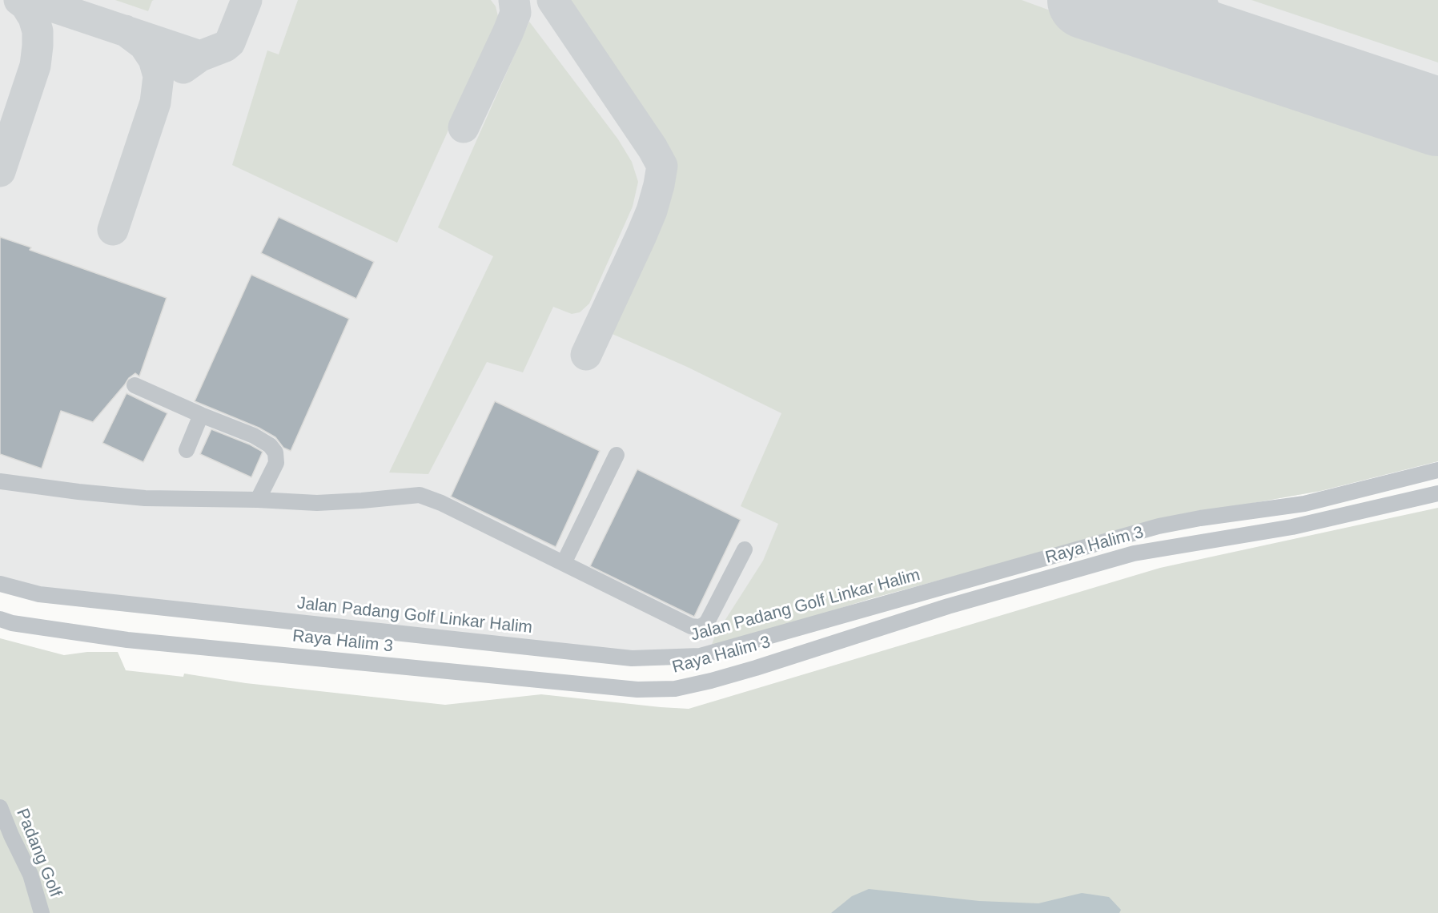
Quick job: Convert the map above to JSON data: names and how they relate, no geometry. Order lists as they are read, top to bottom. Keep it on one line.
{"streets":{"lane":["Raya Halim 3","Jalan Padang Golf Linkar Halim","Padang Golf"]}}
